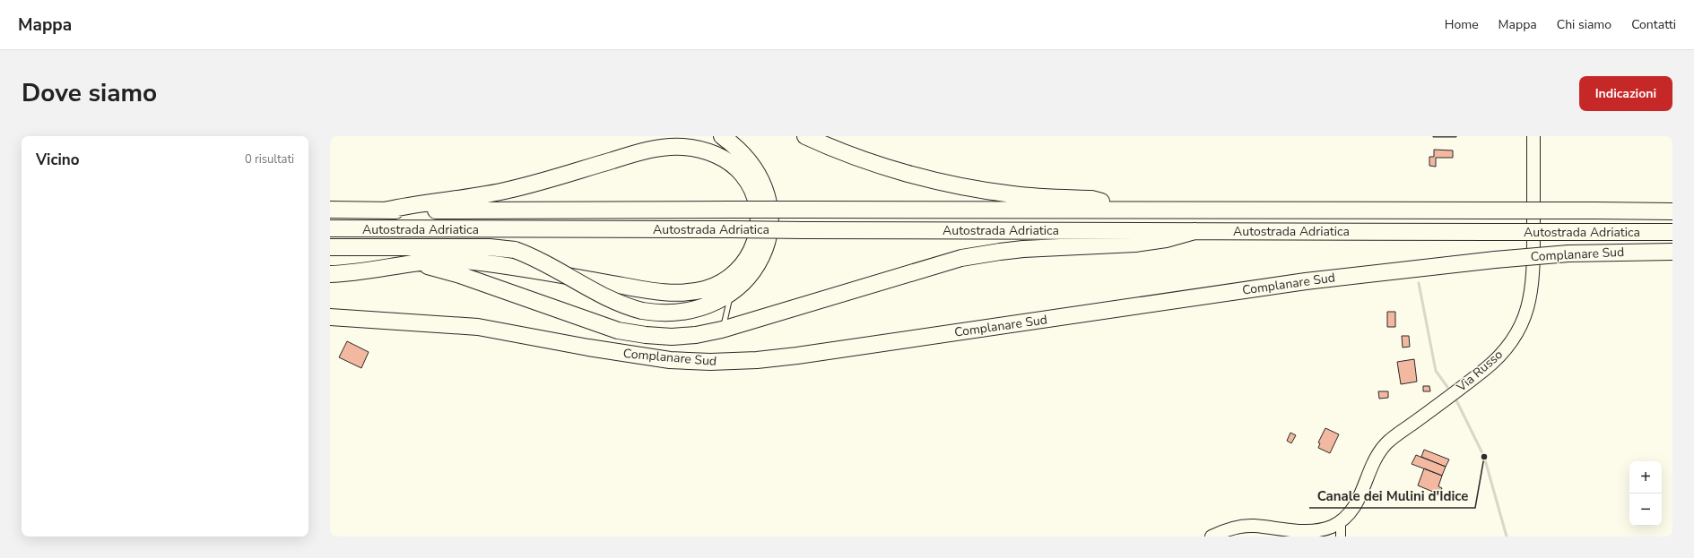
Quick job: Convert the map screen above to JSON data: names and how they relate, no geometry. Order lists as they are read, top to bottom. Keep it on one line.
{"streets":{"highway":["Autostrada Adriatica","Complanare Sud"],"street":["Via Russo"]},"places":["Canale dei Mulini d'Idice"],"page":{"header":"Mappa","nav":["Home","Mappa","Chi siamo","Contatti"],"title":"Dove siamo","buttons":"Indicazioni","heading":["Vicino","0 risultati"],"map_buttons":["+","−"]}}
